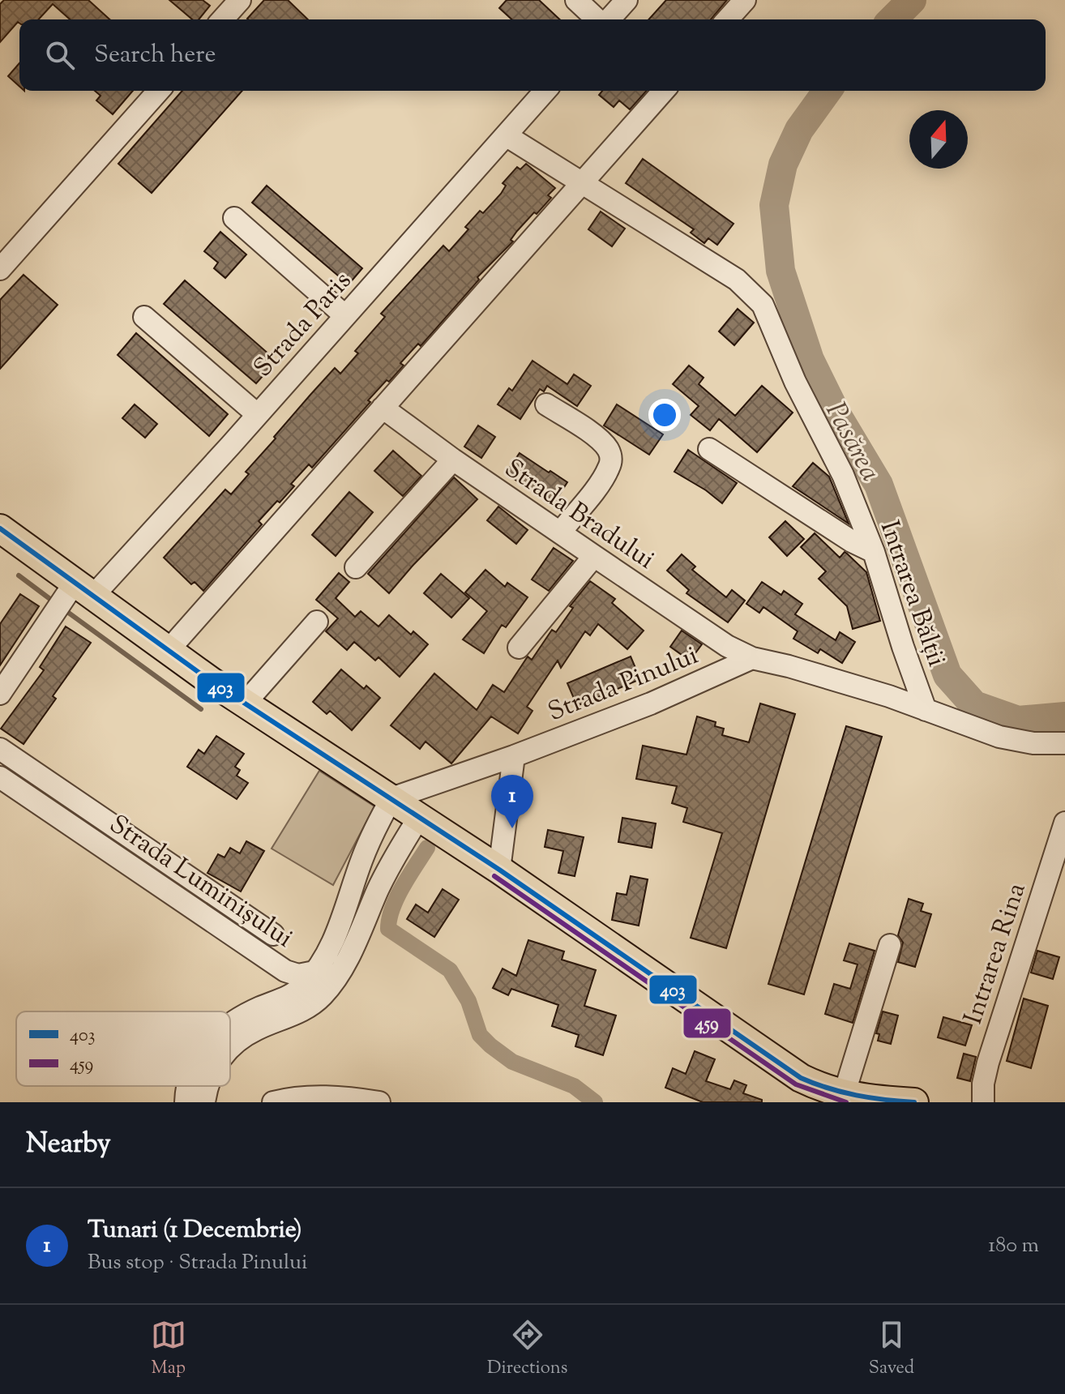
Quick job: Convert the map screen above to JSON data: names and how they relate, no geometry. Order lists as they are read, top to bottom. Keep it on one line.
{"streets":{"street":["Strada Paris","Strada Bradului","Intrarea Bălții","Strada Pinului","Strada Luminișului","Intrarea Rina"]},"crossings":[["Strada Paris","Intrarea Bălții"],["Strada Bradului","Intrarea Bălții"],["Strada Bradului","Strada Pinului"],["Strada Pinului","Strada Luminișului"]],"water":["Pasărea"],"lines":["transit line 403","transit line 459"],"legend":["403","459"],"north":"top","page":{"search":"Search here","pins":"1","heading":"Nearby","list":[{"mark":"1","name":"Tunari (1 Decembrie)","note":"Bus stop · Strada Pinului","value":"180 m"}],"nav":["Map","Directions","Saved"]}}
